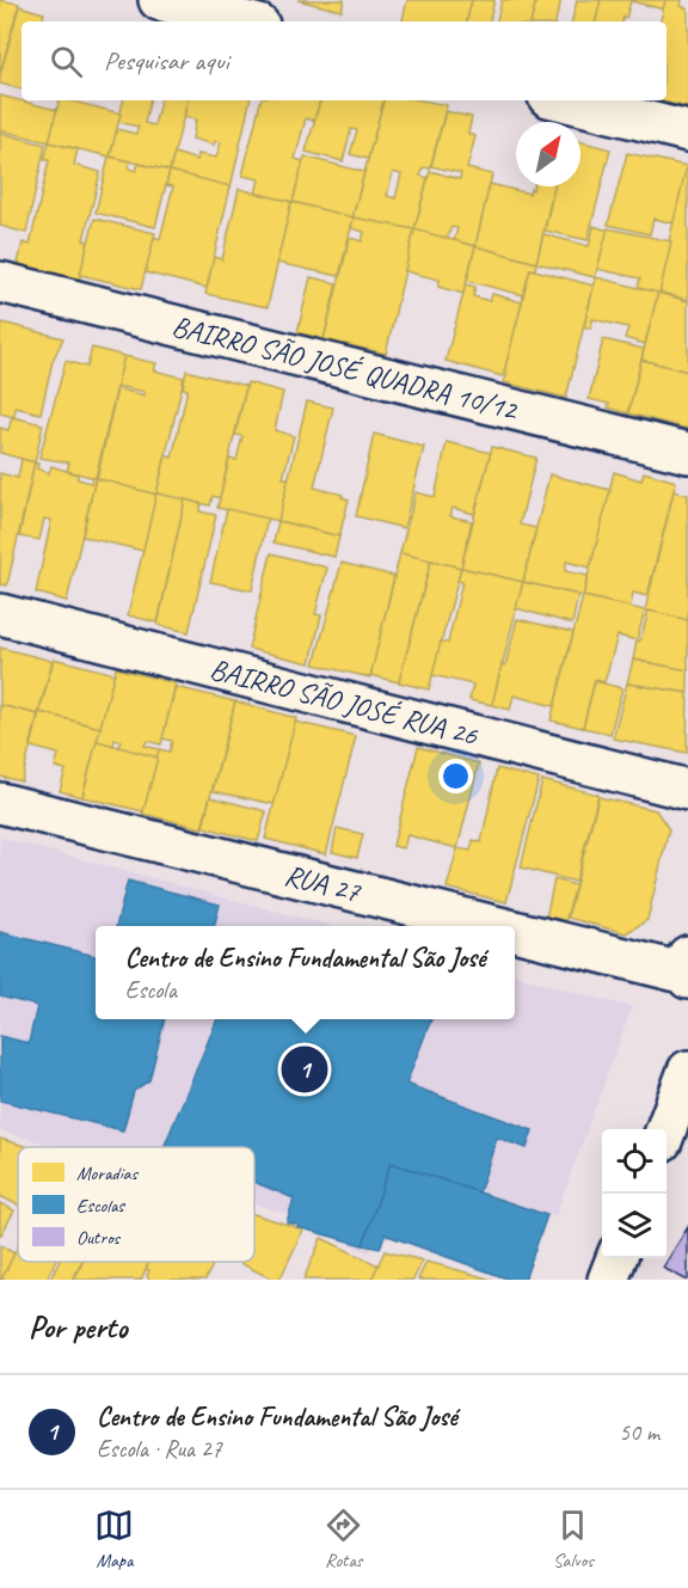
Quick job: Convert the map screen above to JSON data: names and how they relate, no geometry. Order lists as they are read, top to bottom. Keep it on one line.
{"streets":{"street":["BAIRRO SÃO JOSÉ QUADRA 10/12","BAIRRO SÃO JOSÉ RUA 26","RUA 27"]},"legend":["Moradias","Escolas","Outros"],"north":"top right","page":{"search":"Pesquisar aqui","popup":["Centro de Ensino Fundamental São José","Escola"],"pins":"1","heading":"Por perto","list":[{"mark":"1","name":"Centro de Ensino Fundamental São José","note":"Escola · Rua 27","value":"50 m"}],"nav":["Mapa","Rotas","Salvos"]}}
